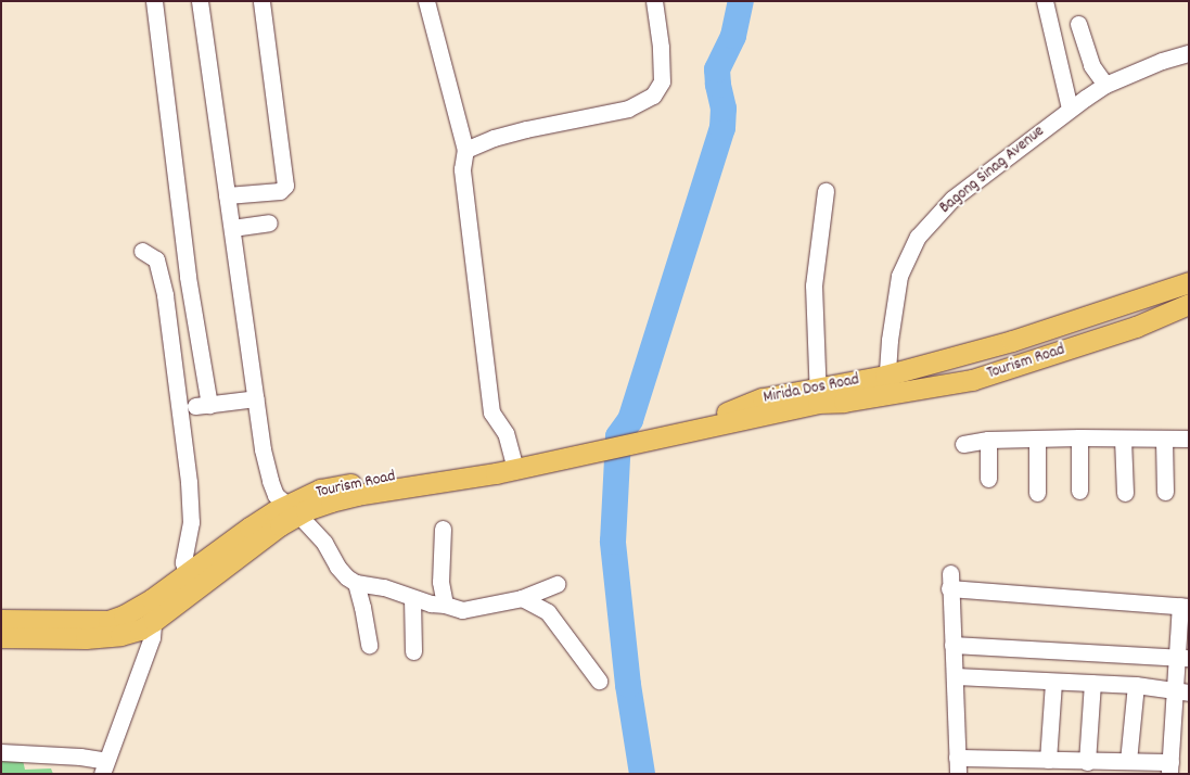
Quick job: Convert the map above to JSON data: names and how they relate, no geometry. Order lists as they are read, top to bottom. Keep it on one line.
{"streets":{"main road":["Tourism Road","Mirida Dos Road"],"street":["Bagong Sinag Avenue"]},"crossings":[["Bagong Sinag Avenue","Tourism Road"],["Bagong Sinag Avenue","Mirida Dos Road"],["Tourism Road","Mirida Dos Road"]]}
